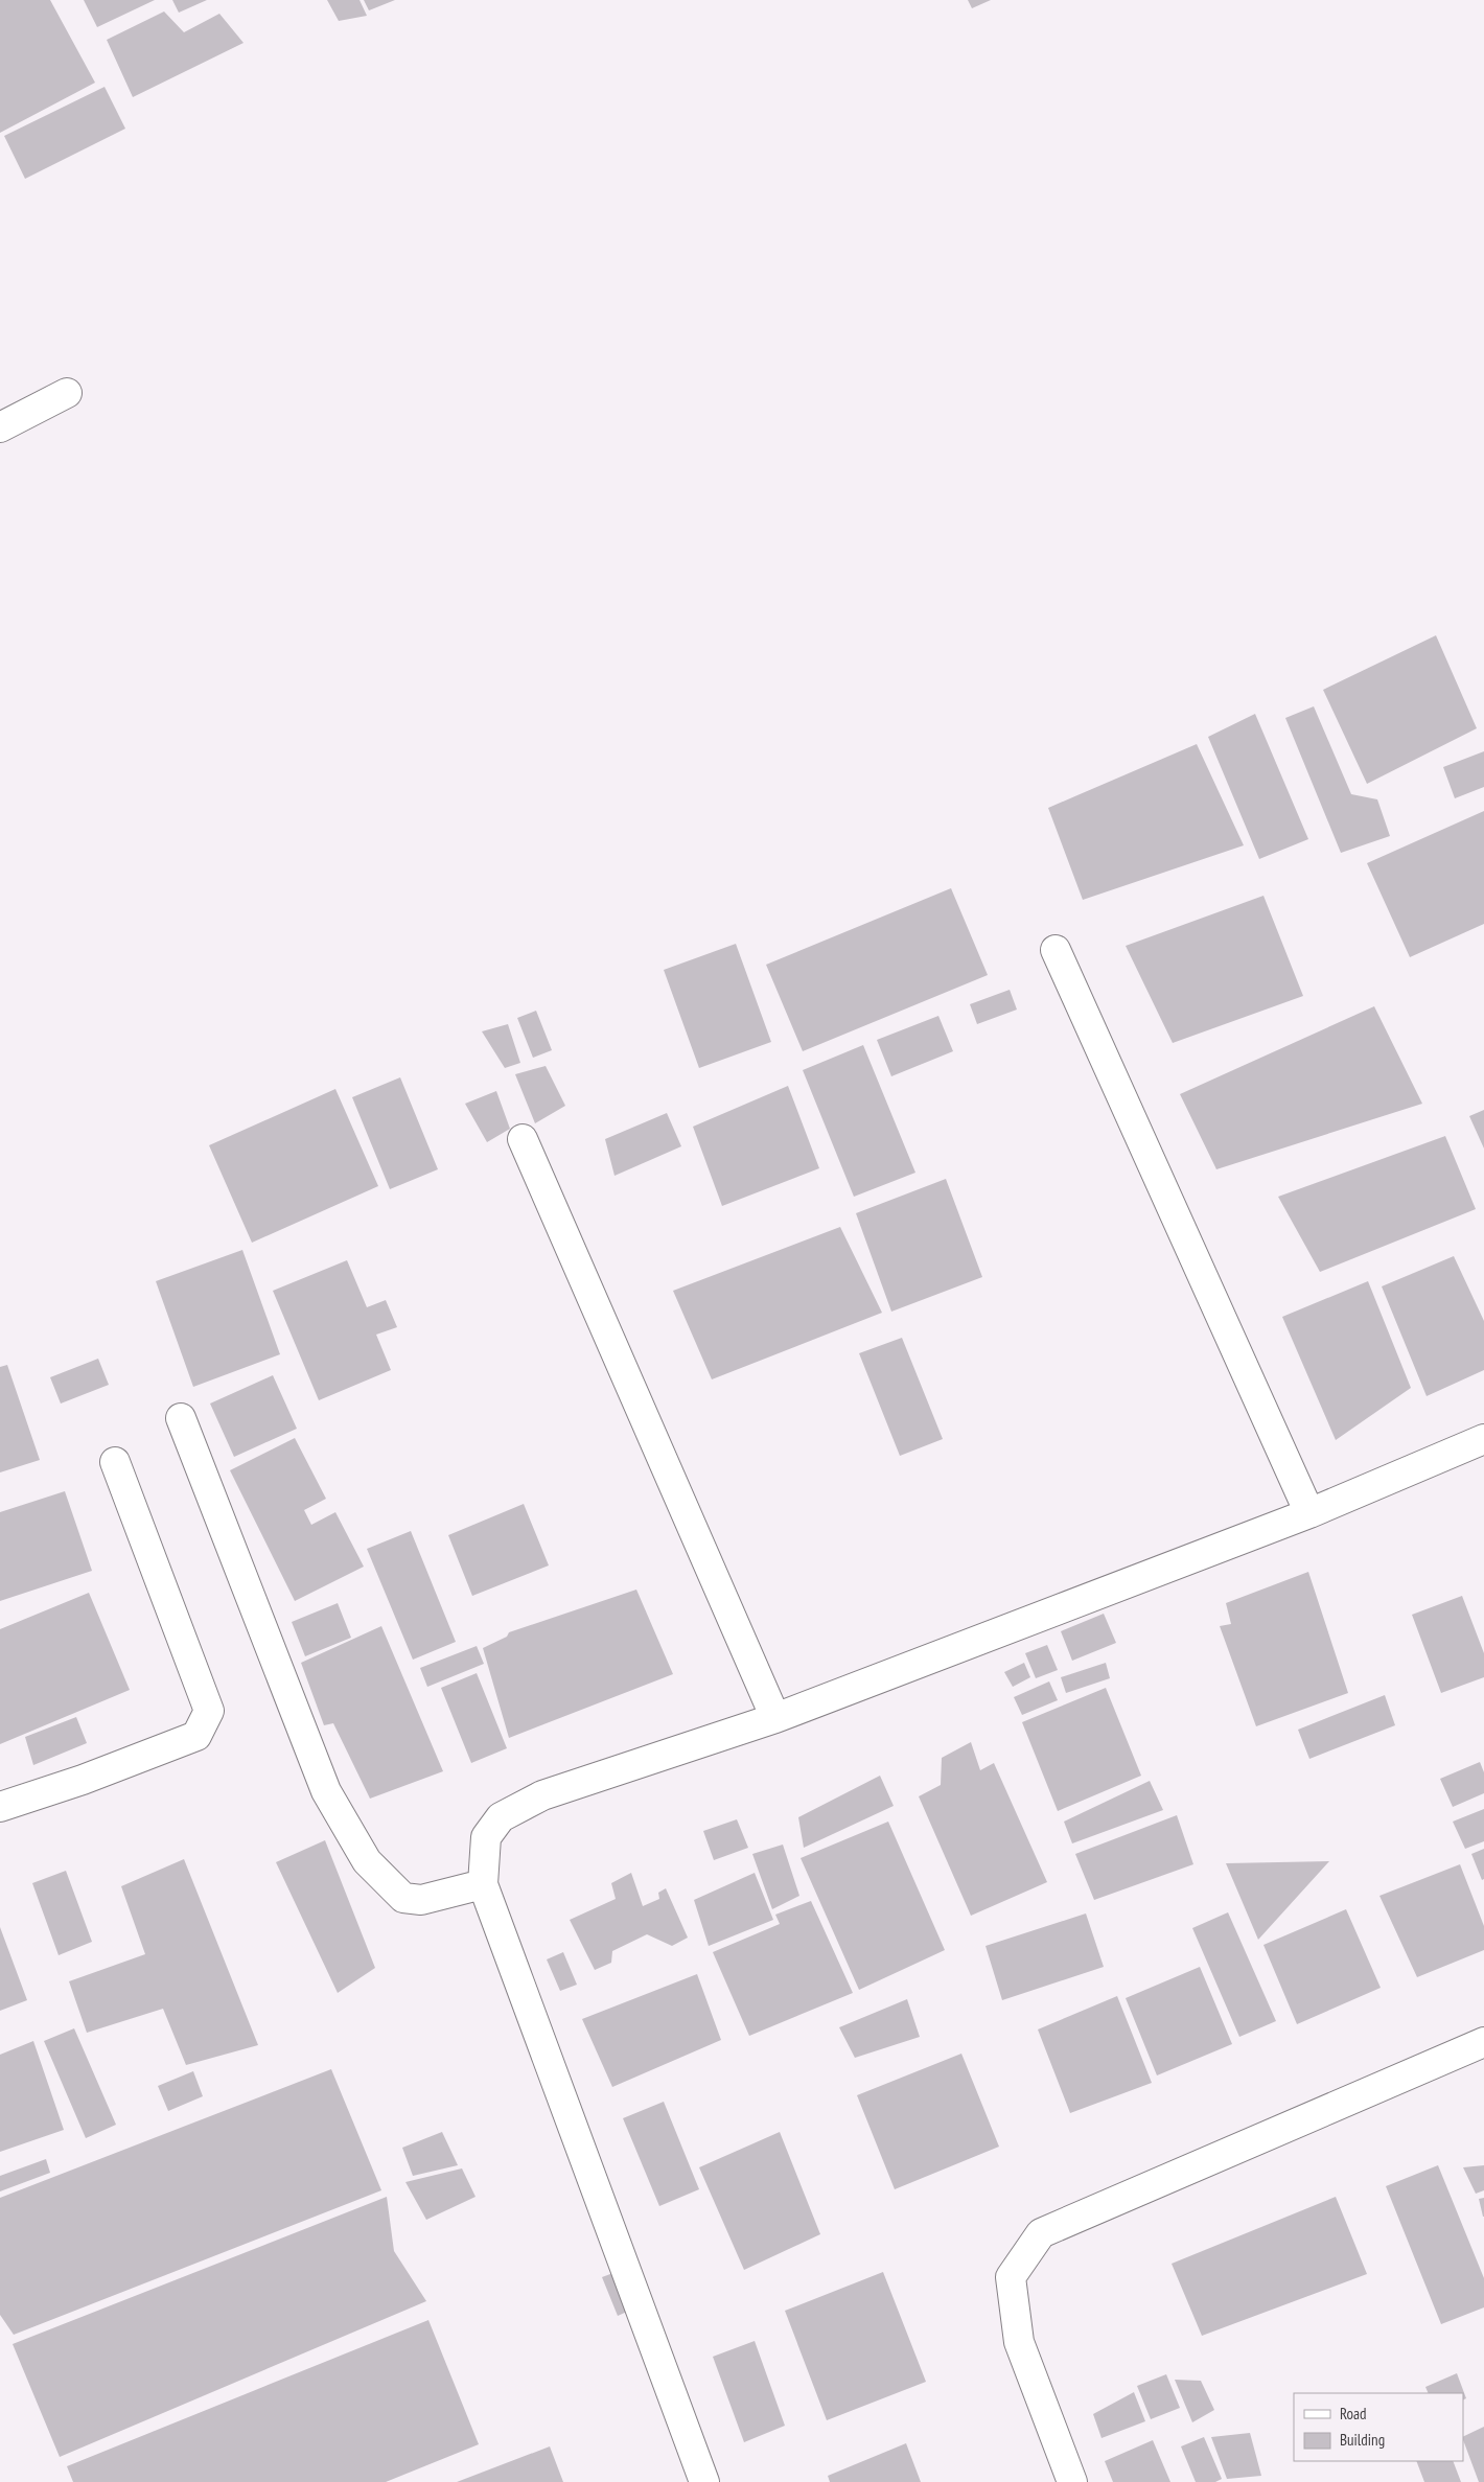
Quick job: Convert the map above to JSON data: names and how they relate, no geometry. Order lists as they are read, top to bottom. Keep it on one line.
{"legend":["Road","Building"]}
